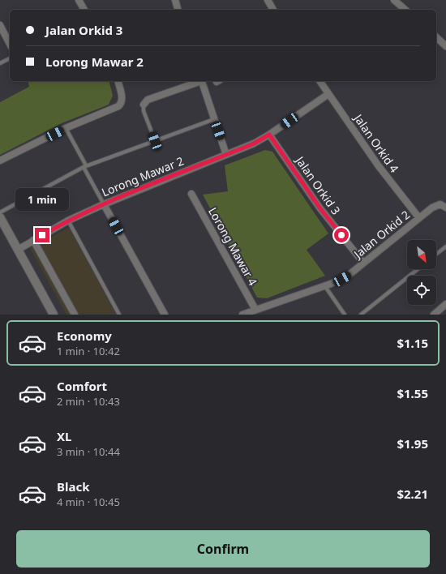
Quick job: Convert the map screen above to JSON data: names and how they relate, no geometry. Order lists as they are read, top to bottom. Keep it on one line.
{"streets":{"street":["Jalan Orkid 4","Lorong Mawar 2","Jalan Orkid 3","Jalan Orkid 2","Lorong Mawar 4"]},"crossings":[["Jalan Orkid 4","Lorong Mawar 2"],["Jalan Orkid 4","Jalan Orkid 2"],["Lorong Mawar 2","Jalan Orkid 3"],["Jalan Orkid 3","Jalan Orkid 2"],["Jalan Orkid 2","Lorong Mawar 4"]],"north":"bottom right","page":{"banner":["Jalan Orkid 3","Lorong Mawar 2"],"bubble":"1 min","list":[{"name":"Economy","note":"1 min · 10:42","value":"$1.15"},{"name":"Comfort","note":"2 min · 10:43","value":"$1.55"},{"name":"XL","note":"3 min · 10:44","value":"$1.95"},{"name":"Black","note":"4 min · 10:45","value":"$2.21"}],"buttons":"Confirm"}}
